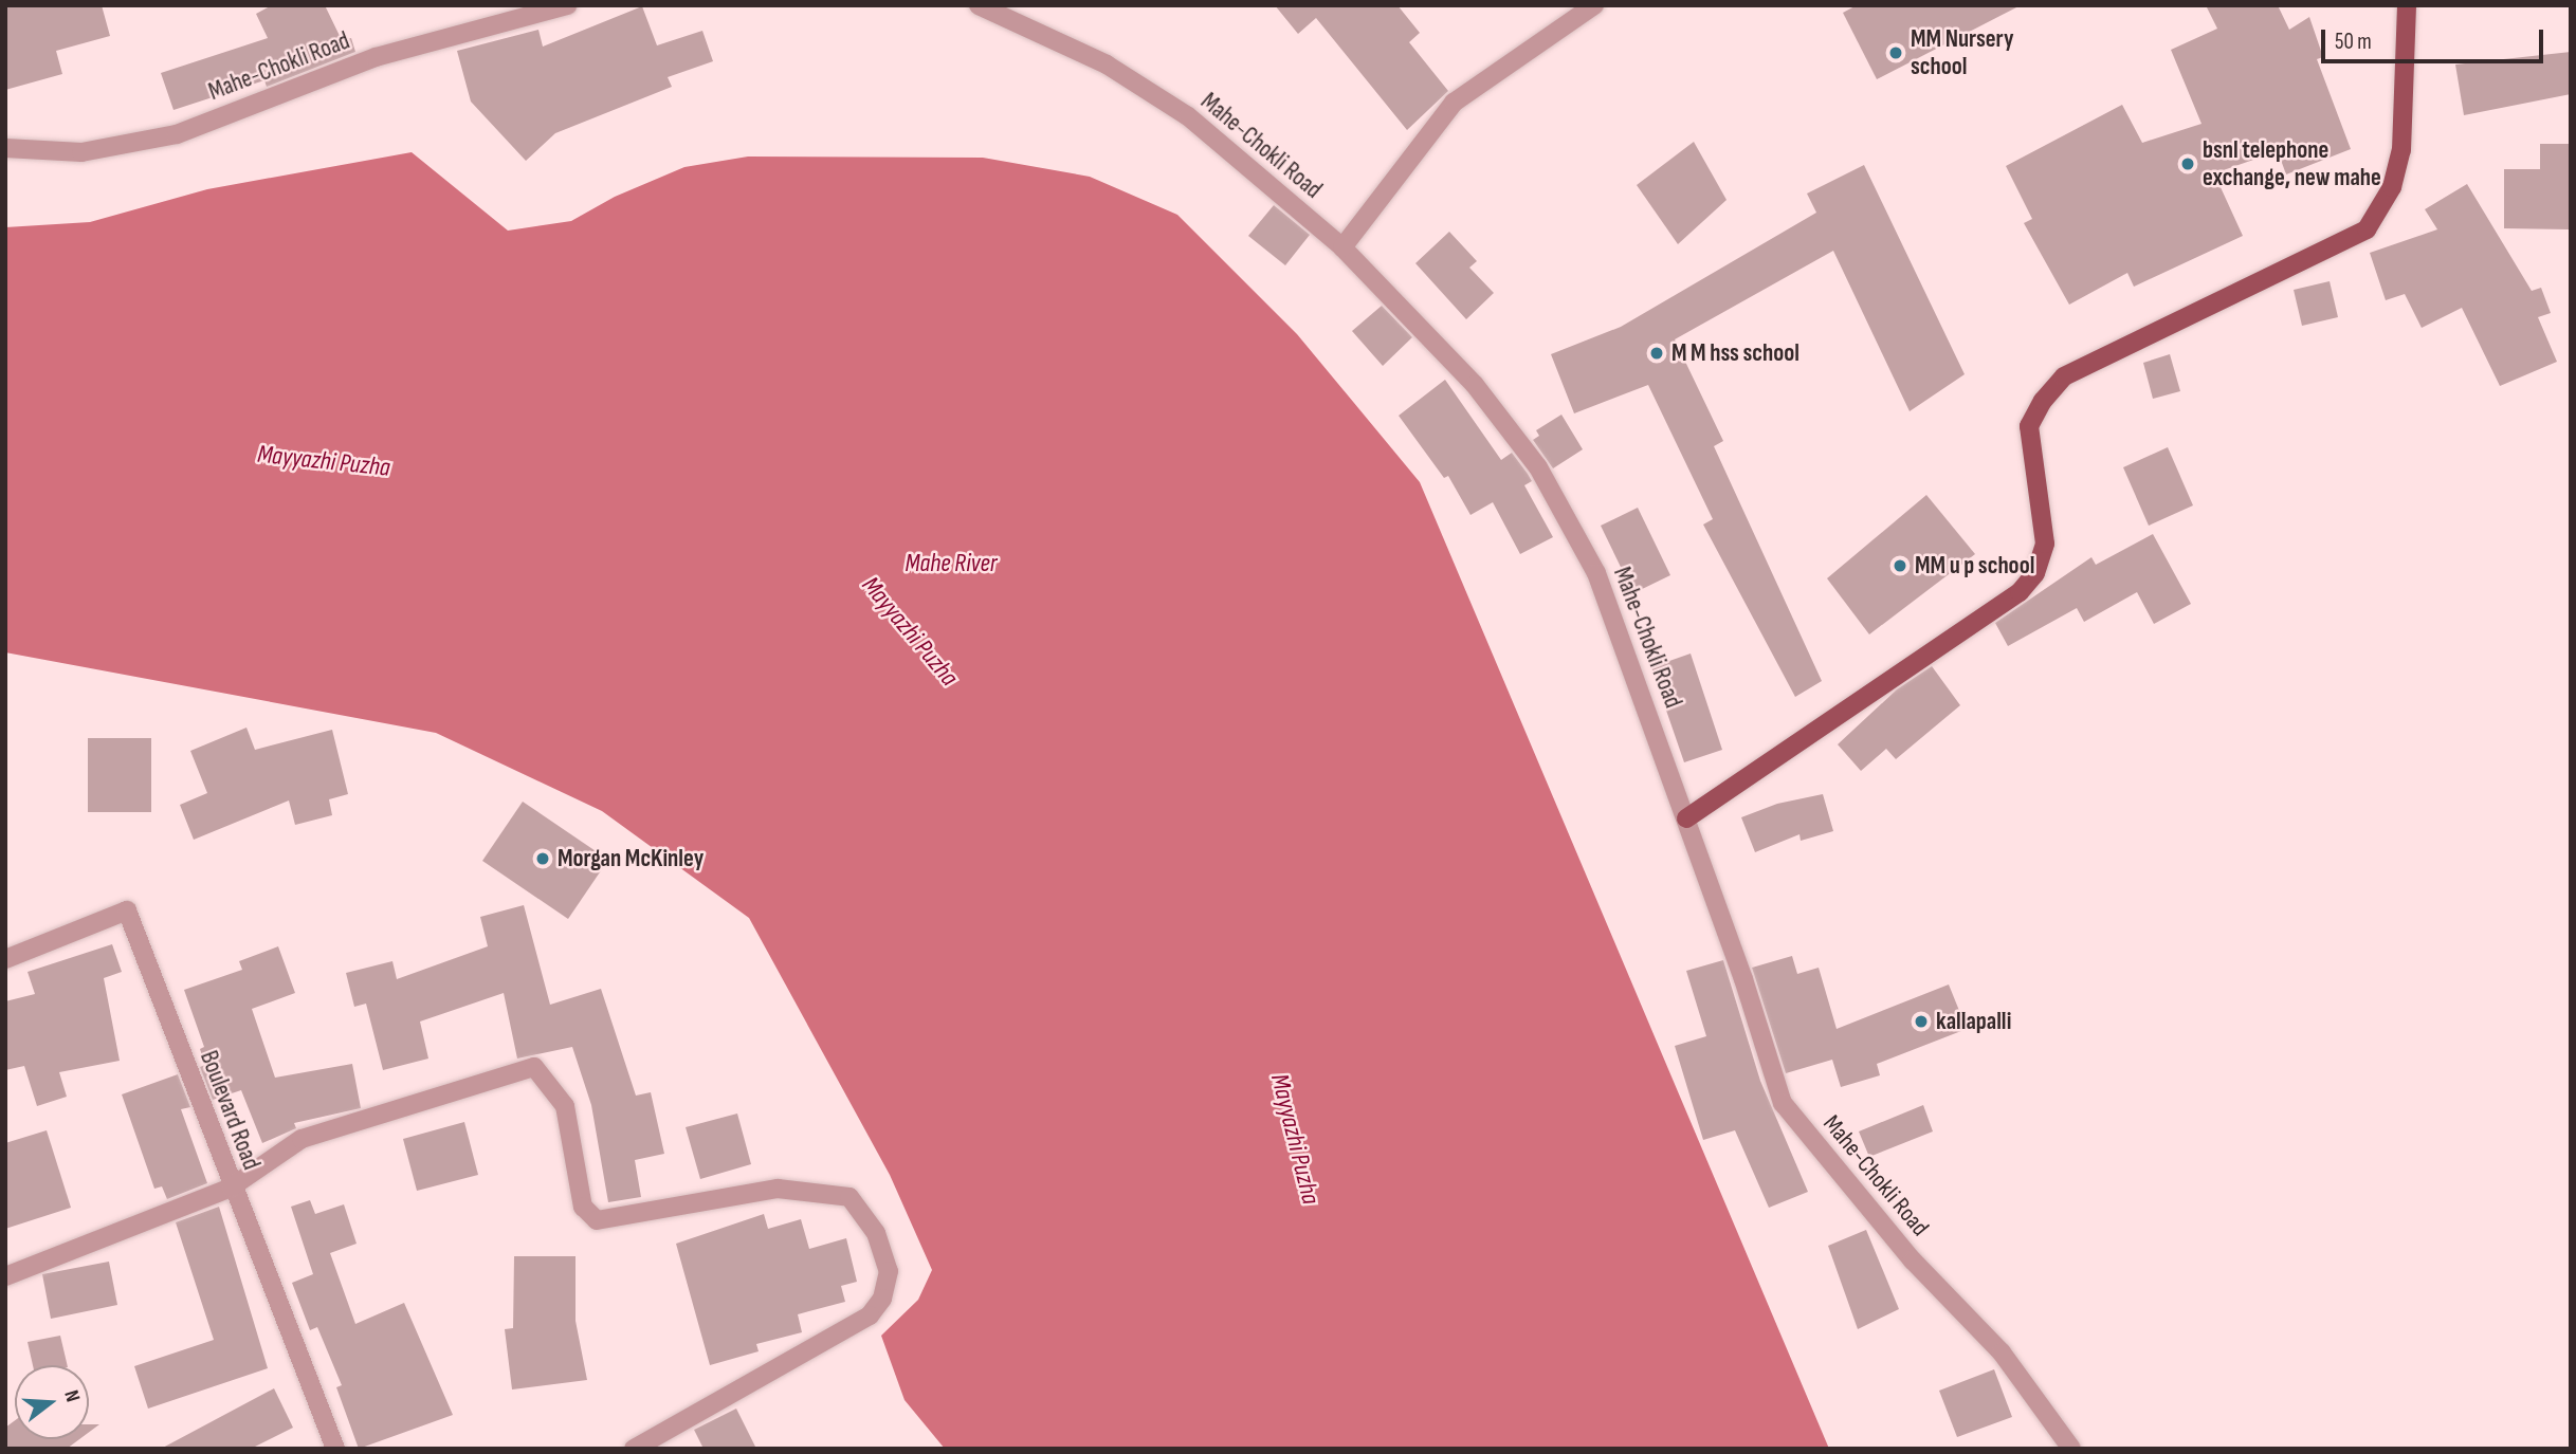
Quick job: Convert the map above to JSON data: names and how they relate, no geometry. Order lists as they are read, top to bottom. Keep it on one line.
{"streets":{"street":["Mahe-Chokli Road","Boulevard Road"]},"water":["Mayyazhi Puzha","Mahe River"],"places":["MM Nursery school","bsnl telephone exchange, new mahe","M M hss school","MM u p school","Morgan McKinley","kallapalli"],"scale_bar":"50 m","north":"right"}
